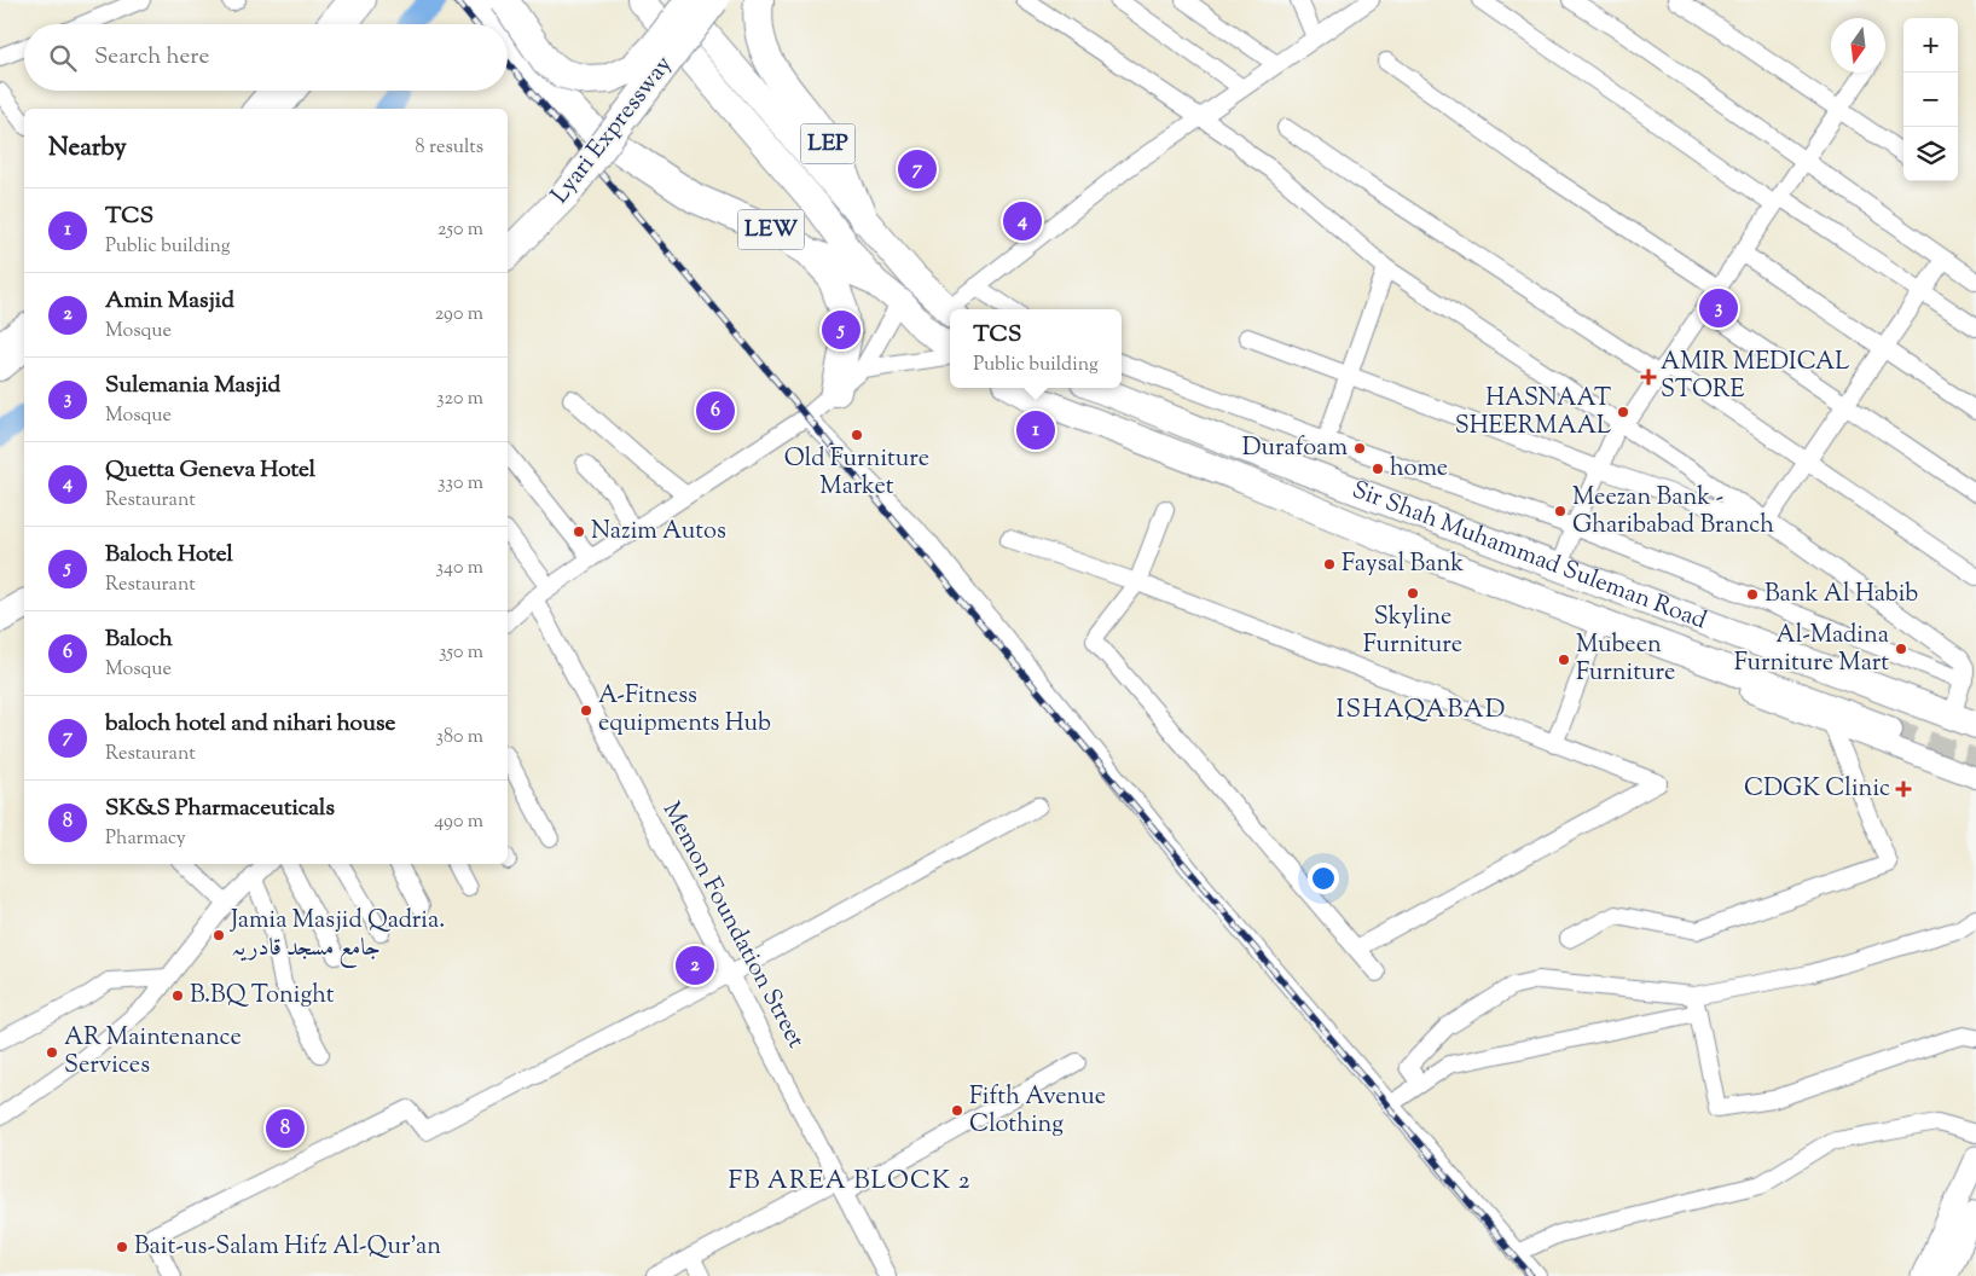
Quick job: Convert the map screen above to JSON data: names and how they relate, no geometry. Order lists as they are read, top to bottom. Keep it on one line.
{"streets":{"highway":["Lyari Expressway","LEP","LEW","Sir Shah Muhammad Suleman Road"],"street":["Memon Foundation Street"]},"districts":["ISHAQABAD","FB AREA BLOCK 2"],"places":{"health":["AMIR MEDICAL STORE","CDGK Clinic"],"other":["HASNAAT SHEERMAAL","Old Furniture Market","Durafoam","home","Meezan Bank - Gharibabad Branch","Nazim Autos","Faysal Bank","Skyline Furniture","Bank Al Habib","Al-Madina Furniture Mart","Mubeen Furniture","A-Fitness equipments Hub","Jamia Masjid Qadria. جامع مسجد قادریہ","B.BQ Tonight","AR Maintenance Services","Fifth Avenue Clothing","Bait-us-Salam Hifz Al-Qur'an"]},"north":"bottom","page":{"map_buttons":["+","−"],"search":"Search here","heading":["Nearby","8 results"],"pins":["7","4","3","5","6","1","2","8"],"list":[{"mark":"1","name":"TCS","note":"Public building","value":"250 m"},{"mark":"2","name":"Amin Masjid","note":"Mosque","value":"290 m"},{"mark":"3","name":"Sulemania Masjid","note":"Mosque","value":"320 m"},{"mark":"4","name":"Quetta Geneva Hotel","note":"Restaurant","value":"330 m"},{"mark":"5","name":"Baloch Hotel","note":"Restaurant","value":"340 m"},{"mark":"6","name":"Baloch","note":"Mosque","value":"350 m"},{"mark":"7","name":"baloch hotel and nihari house","note":"Restaurant","value":"380 m"},{"mark":"8","name":"SK&S Pharmaceuticals","note":"Pharmacy","value":"490 m"}],"popup":["TCS","Public building"]}}
